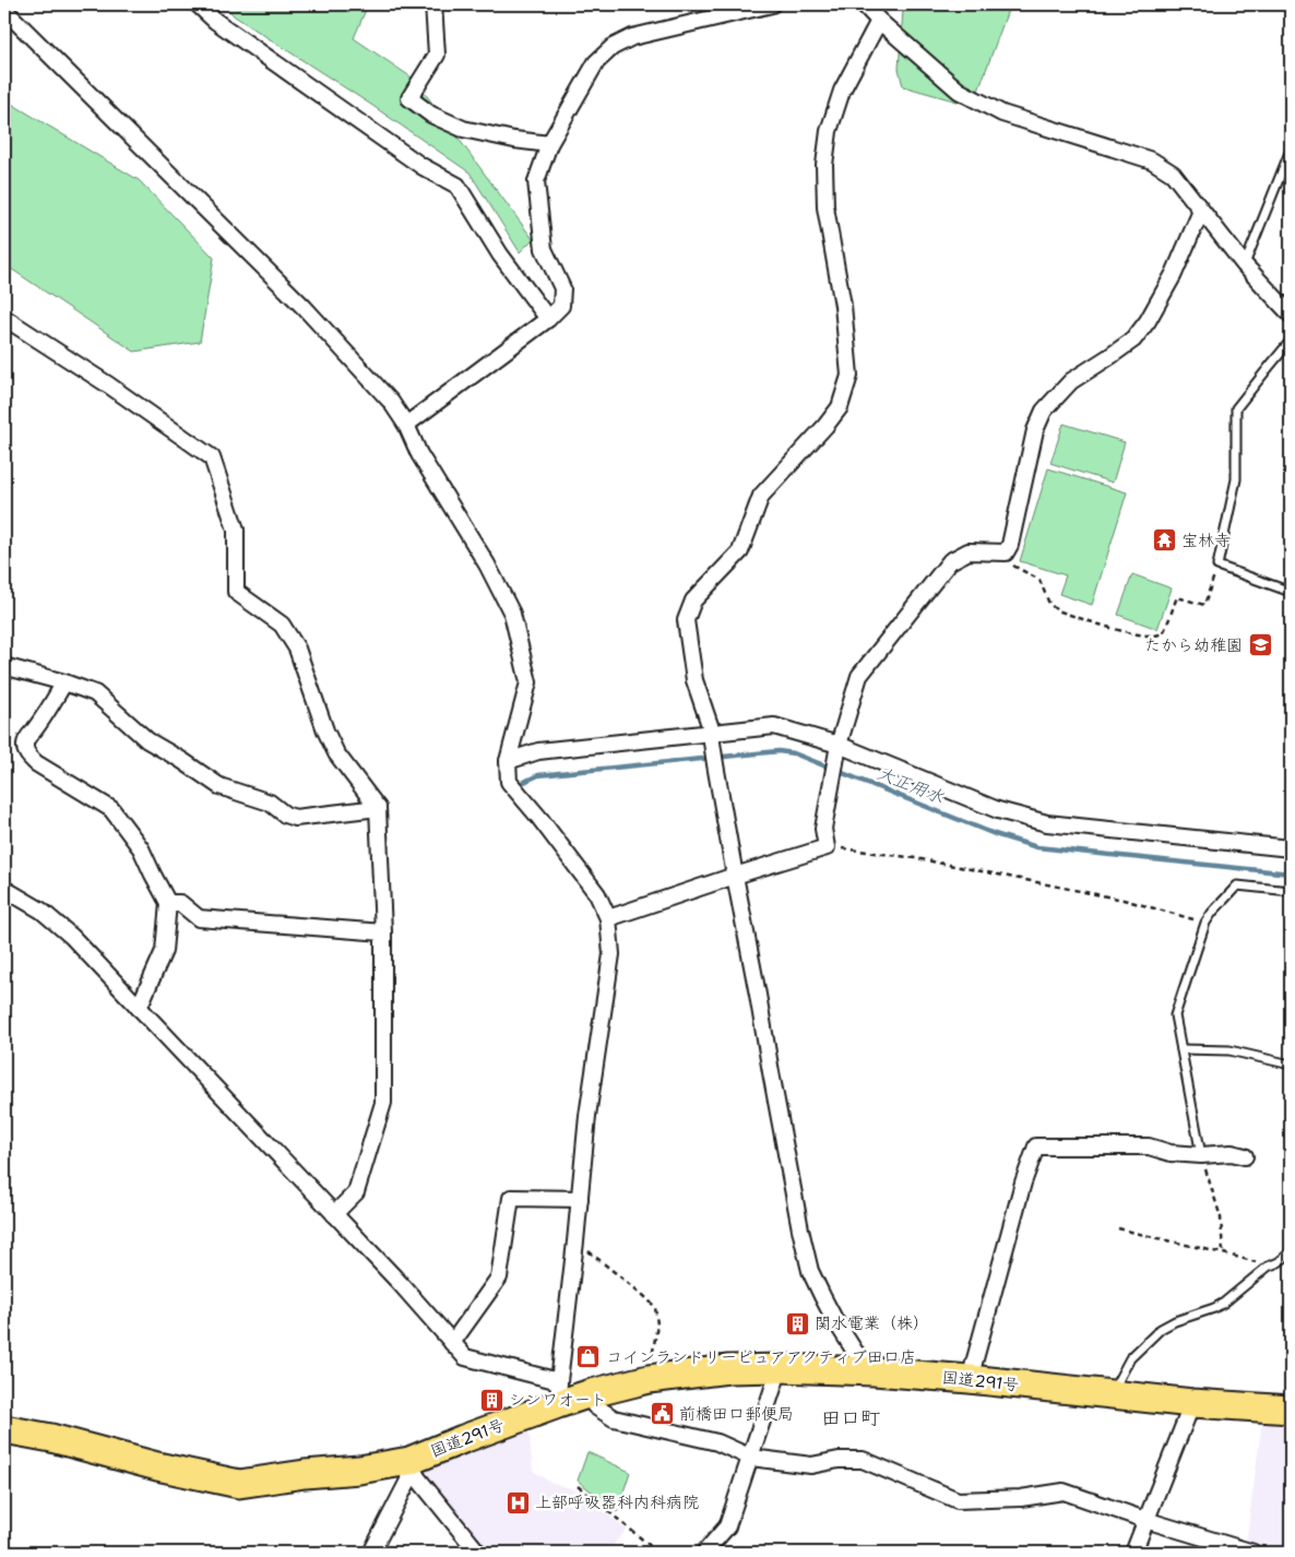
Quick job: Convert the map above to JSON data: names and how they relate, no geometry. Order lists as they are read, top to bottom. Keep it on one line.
{"streets":{"highway":["国道291号"]},"districts":["田口町"],"water":["大正用水"],"places":{"temple":["宝林寺"],"school or university":["たから幼稚園"],"building":["関水電業（株）","シンワオート"],"shop":["コインランドリーピュアアクティブ田口店"],"public building":["前橋田口郵便局"],"hospital":["上部呼吸器科内科病院"]}}
